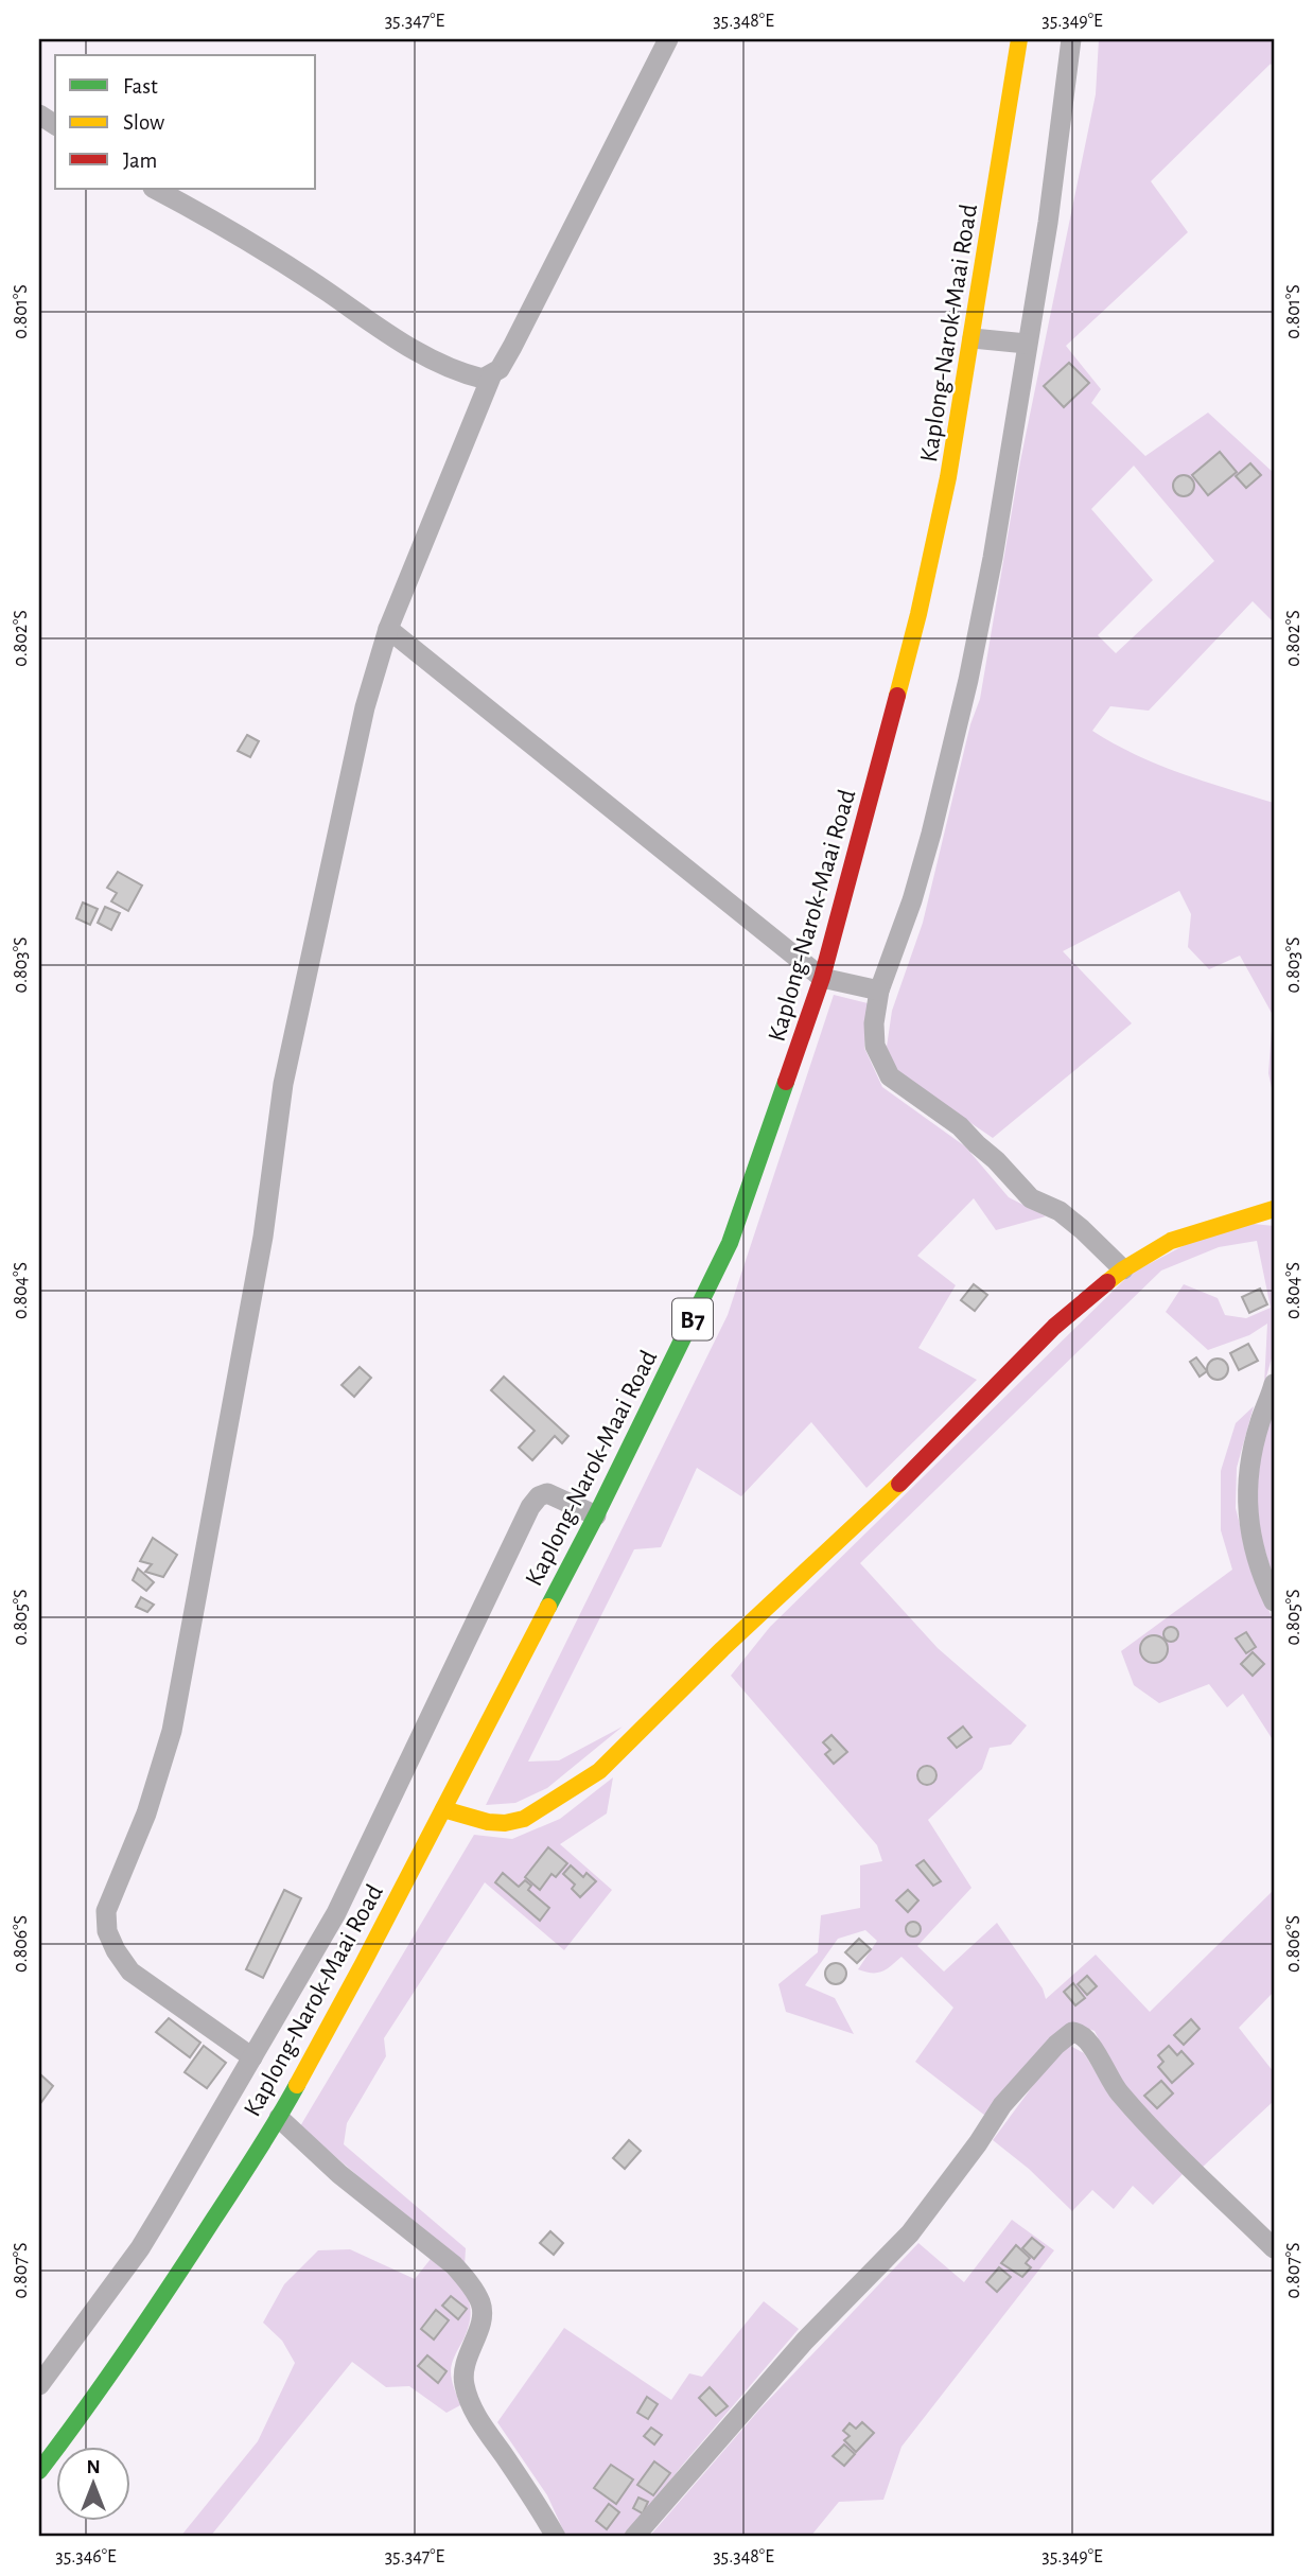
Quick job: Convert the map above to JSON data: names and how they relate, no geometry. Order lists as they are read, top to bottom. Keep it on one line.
{"streets":{"main road":["Kaplong-Narok-Maai Road","B7"]},"legend":["Fast","Slow","Jam"],"north":"top","coordinates":["35.347°E","35.348°E","35.349°E","0.801°S","0.802°S","0.803°S","0.804°S","0.805°S","0.806°S","0.807°S","35.346°E"]}
